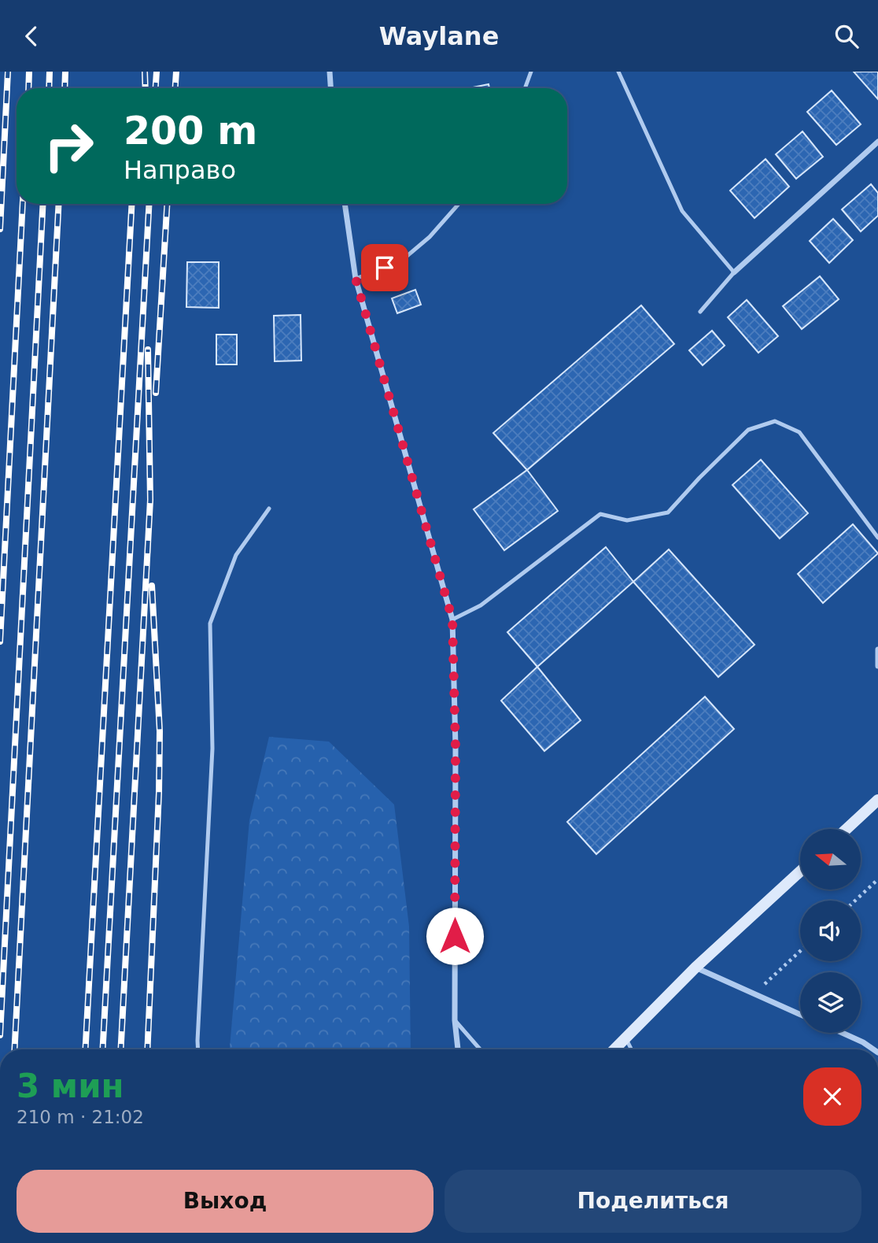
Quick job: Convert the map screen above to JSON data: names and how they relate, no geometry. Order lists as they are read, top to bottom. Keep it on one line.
{"north":"left","page":{"header":"Waylane","turn":["200 m","Направо"],"heading":["3 мин","210 m · 21:02"],"buttons":["Выход","Поделиться"]}}
